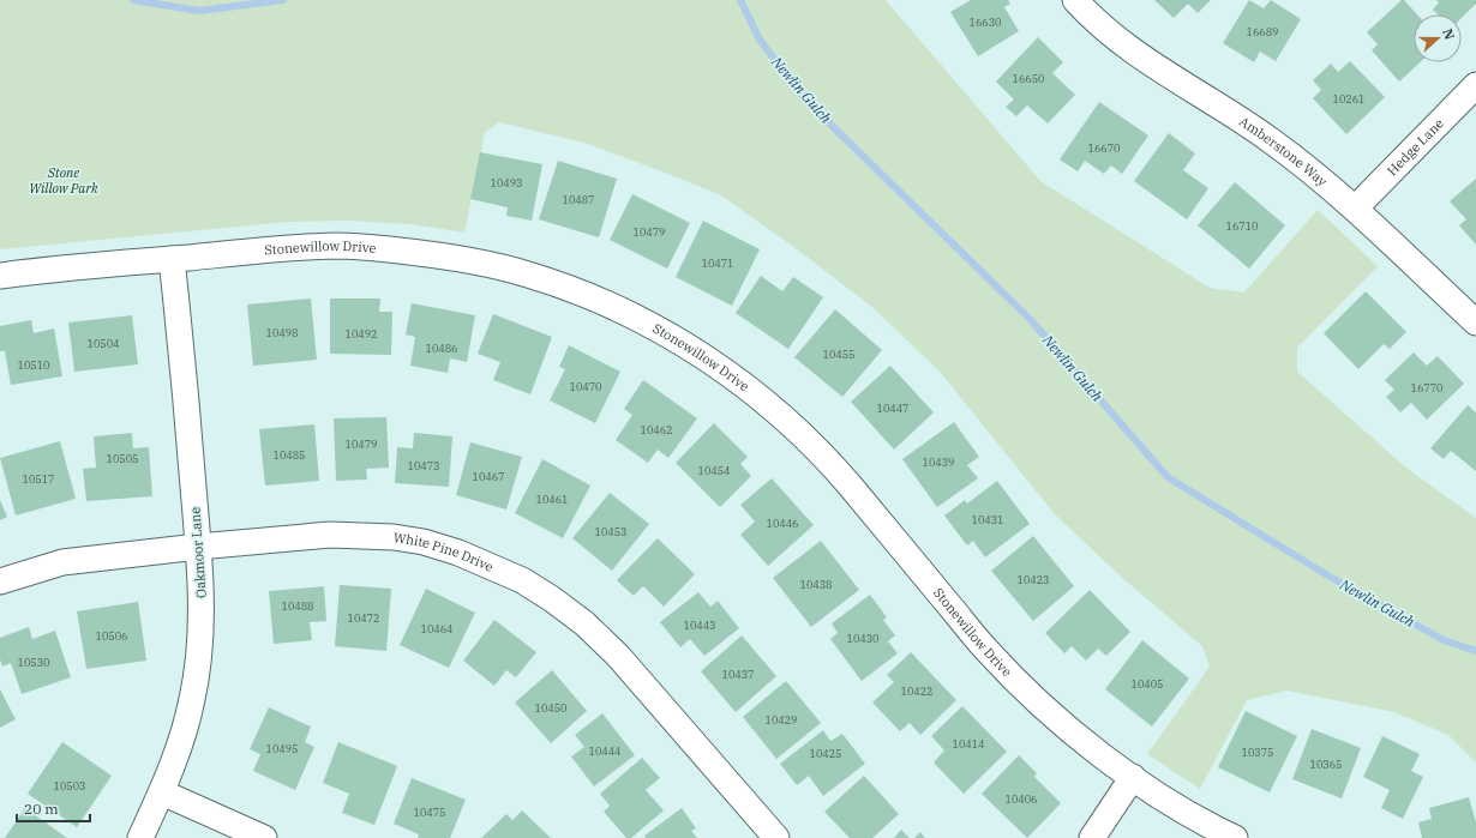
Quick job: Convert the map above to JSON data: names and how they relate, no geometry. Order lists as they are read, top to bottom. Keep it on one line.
{"streets":{"street":["Hedge Lane","Amberstone Way","Stonewillow Drive","Oakmoor Lane","White Pine Drive"]},"crossings":[["Hedge Lane","Amberstone Way"],["Stonewillow Drive","Oakmoor Lane"],["Oakmoor Lane","White Pine Drive"]],"water":["Newlin Gulch"],"parks":["Stone Willow Park"],"house_numbers":["16630","16689","16650","10261","16670","10493","10487","16710","10479","10471","10498","10492","10504","10486","10455","10510","10470","16770","10447","10462","10479","10485","10505","10439","10473","10454","10467","10517","10461","10431","10446","10453","10423","10438","10488","10472","10443","10464","10506","10430","10530","10437","10405","10422","10450","10429","10414","10495","10444","10375","10425","10365","10503","10406","10475"],"scale_bar":"20 m","north":"right"}
